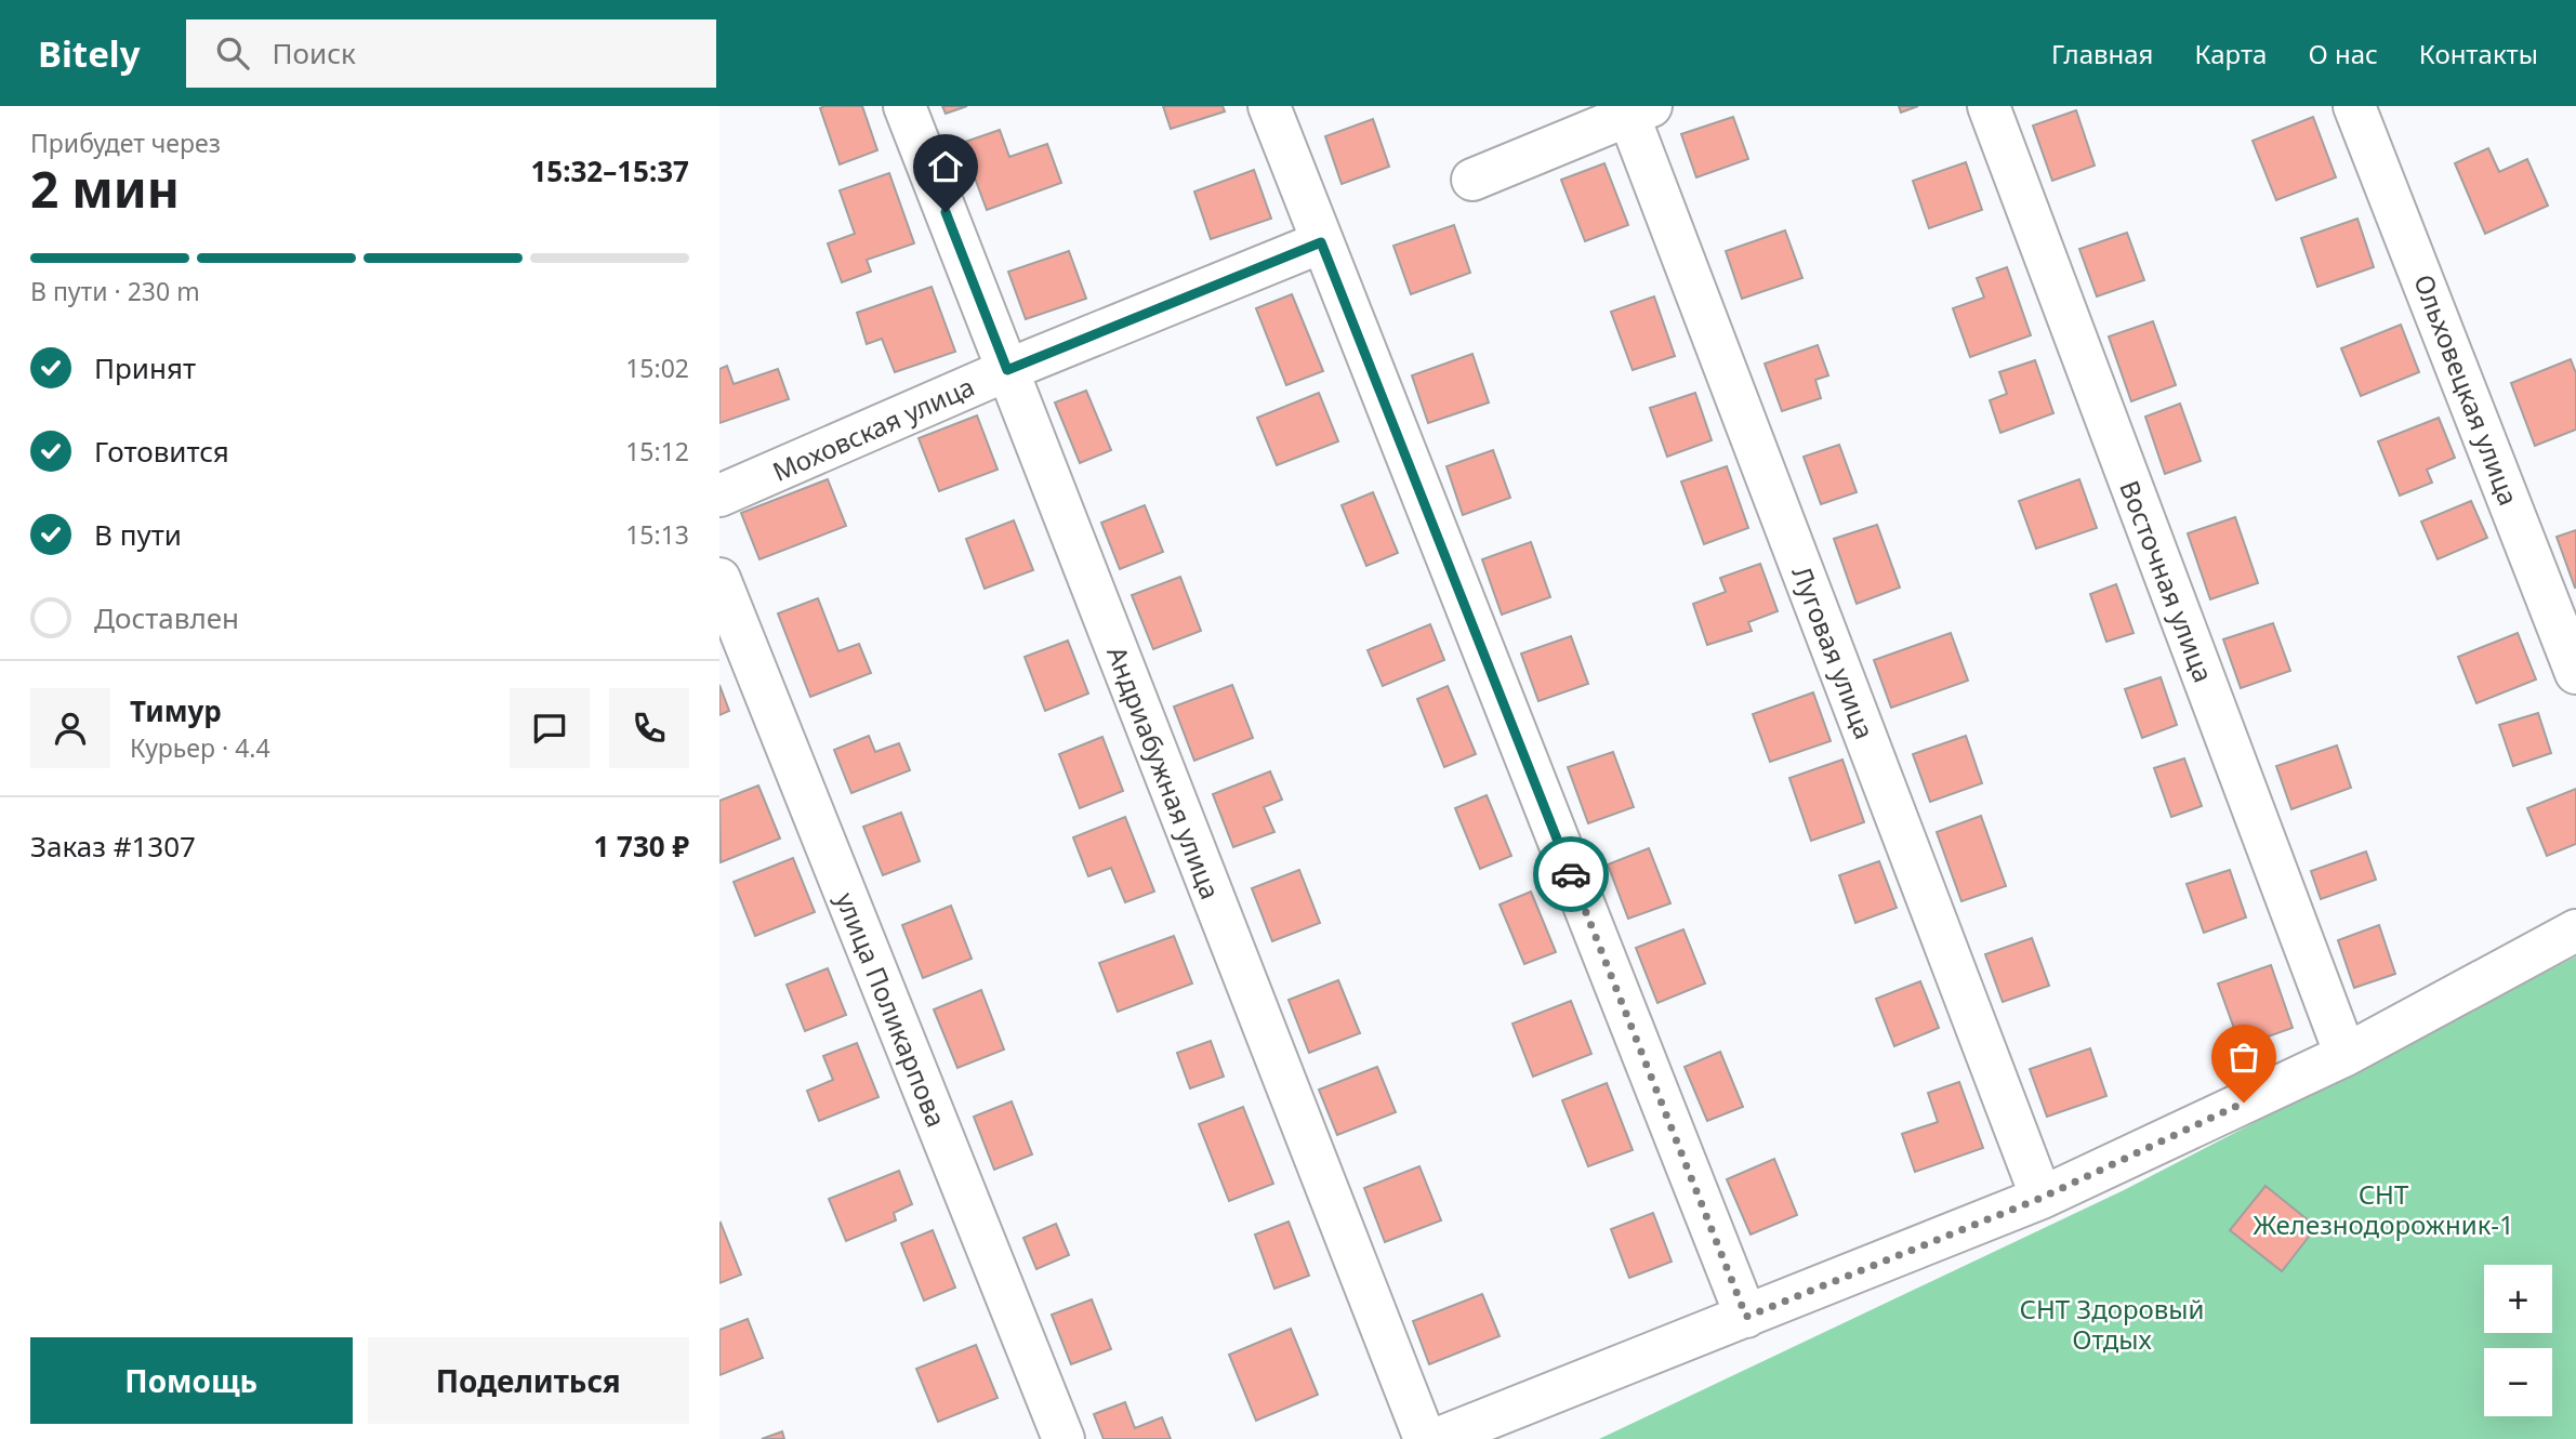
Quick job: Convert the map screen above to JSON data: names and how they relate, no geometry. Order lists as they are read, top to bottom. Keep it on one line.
{"streets":{"street":["Ольховецкая улица","Моховская улица","Восточная улица","Луговая улица","Андриабужная улица","улица Поликарпова"]},"crossings":[["Моховская улица","Андриабужная улица"]],"parks":["СНТ Железнодорожник-1","СНТ Здоровый Отдых"],"page":{"header":"Bitely","search":"Поиск","nav":["Главная","Карта","О нас","Контакты"],"heading":["2 мин","Прибудет через","15:32–15:37"],"panel":["Тимур","Курьер · 4.4","Заказ #1307","1 730 ₽"],"bar":"В пути · 230 m","list":[["Принят","15:02"],["Готовится","15:12"],["В пути","15:13"],"Доставлен"],"map_buttons":["+","−"],"buttons":["Помощь","Поделиться"]}}
